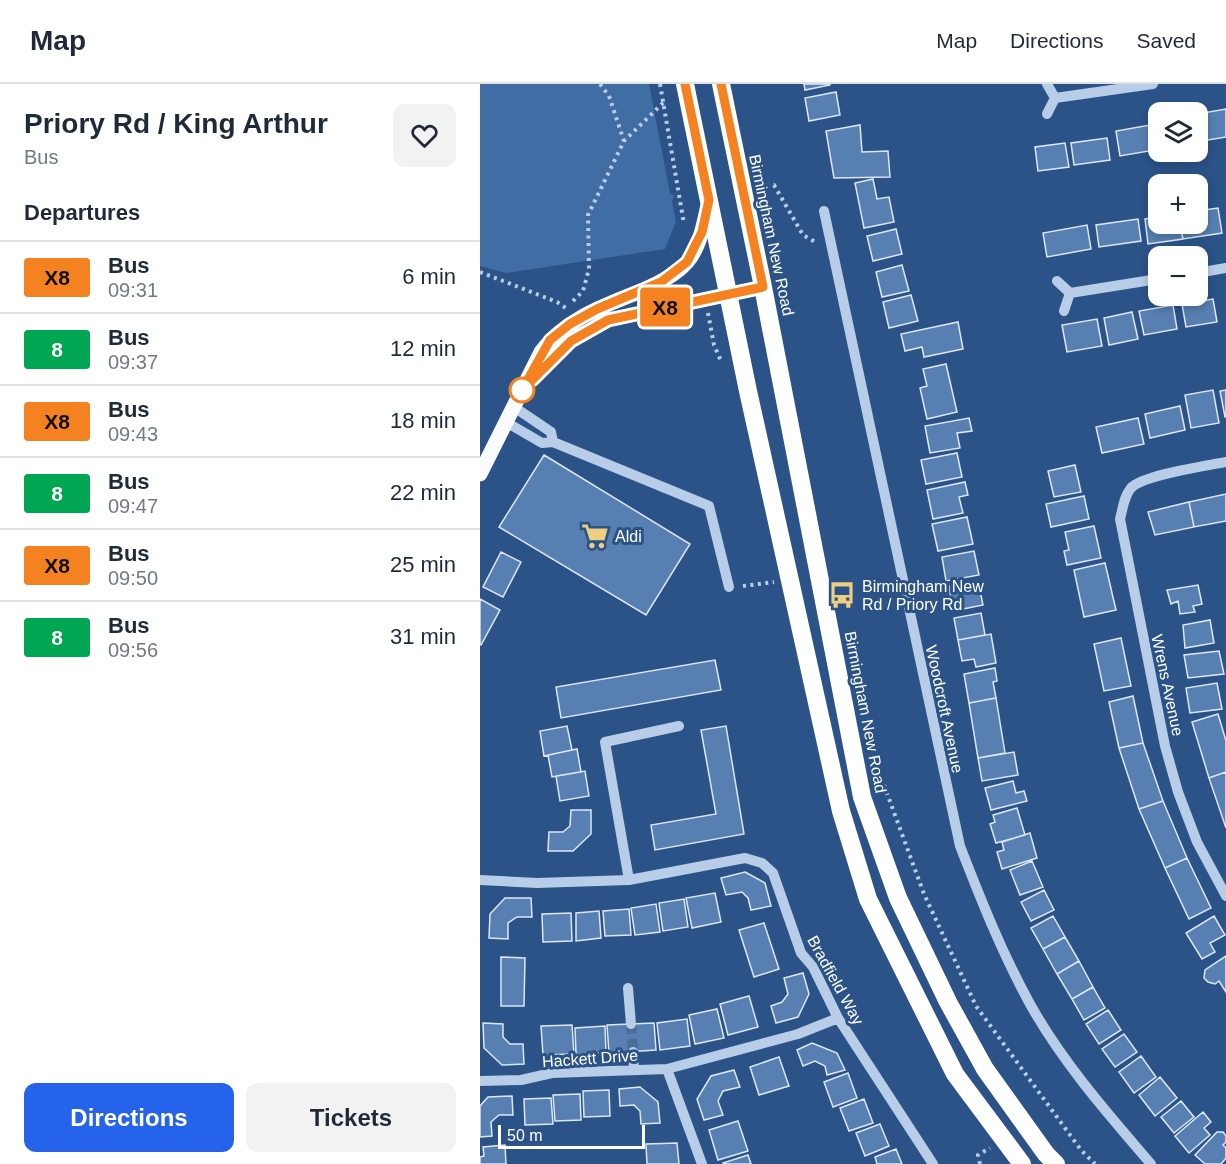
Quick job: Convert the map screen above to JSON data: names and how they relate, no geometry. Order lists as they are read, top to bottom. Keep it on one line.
{"streets":{"highway":["Birmingham New Road"],"street":["Wrens Avenue","Woodcroft Avenue","Bradfield Way","Hackett Drive"]},"crossings":[["Bradfield Way","Hackett Drive"]],"places":{"supermarket":["Aldi"],"bus stop":["Birmingham New Rd / Priory Rd"]},"lines":["bus line X8"],"scale_bar":"50 m","page":{"header":"Map","nav":["Map","Directions","Saved"],"heading":[["Priory Rd / King Arthur","Bus"],"Departures"],"on_map":"X8","map_buttons":["+","−"],"list":[{"mark":"X8","name":"Bus","note":"09:31","value":"6 min"},{"mark":"8","name":"Bus","note":"09:37","value":"12 min"},{"mark":"X8","name":"Bus","note":"09:43","value":"18 min"},{"mark":"8","name":"Bus","note":"09:47","value":"22 min"},{"mark":"X8","name":"Bus","note":"09:50","value":"25 min"},{"mark":"8","name":"Bus","note":"09:56","value":"31 min"}],"buttons":["Directions","Tickets"],"scale":"50 m"}}
